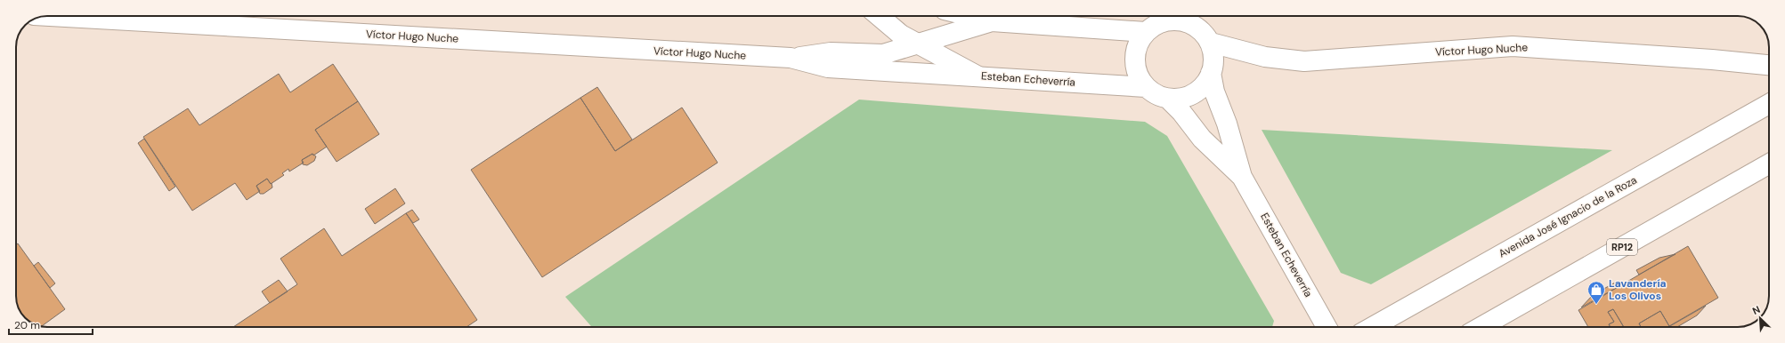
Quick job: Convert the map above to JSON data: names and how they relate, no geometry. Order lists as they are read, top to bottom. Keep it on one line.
{"streets":{"street":["Víctor Hugo Nuche","Esteban Echeverría","Avenida José Ignacio de la Roza","RP12"]},"crossings":[["Víctor Hugo Nuche","Esteban Echeverría"]],"places":{"shop":["Lavandería Los Olivos"]},"scale_bar":"20 m","north":"top left"}
